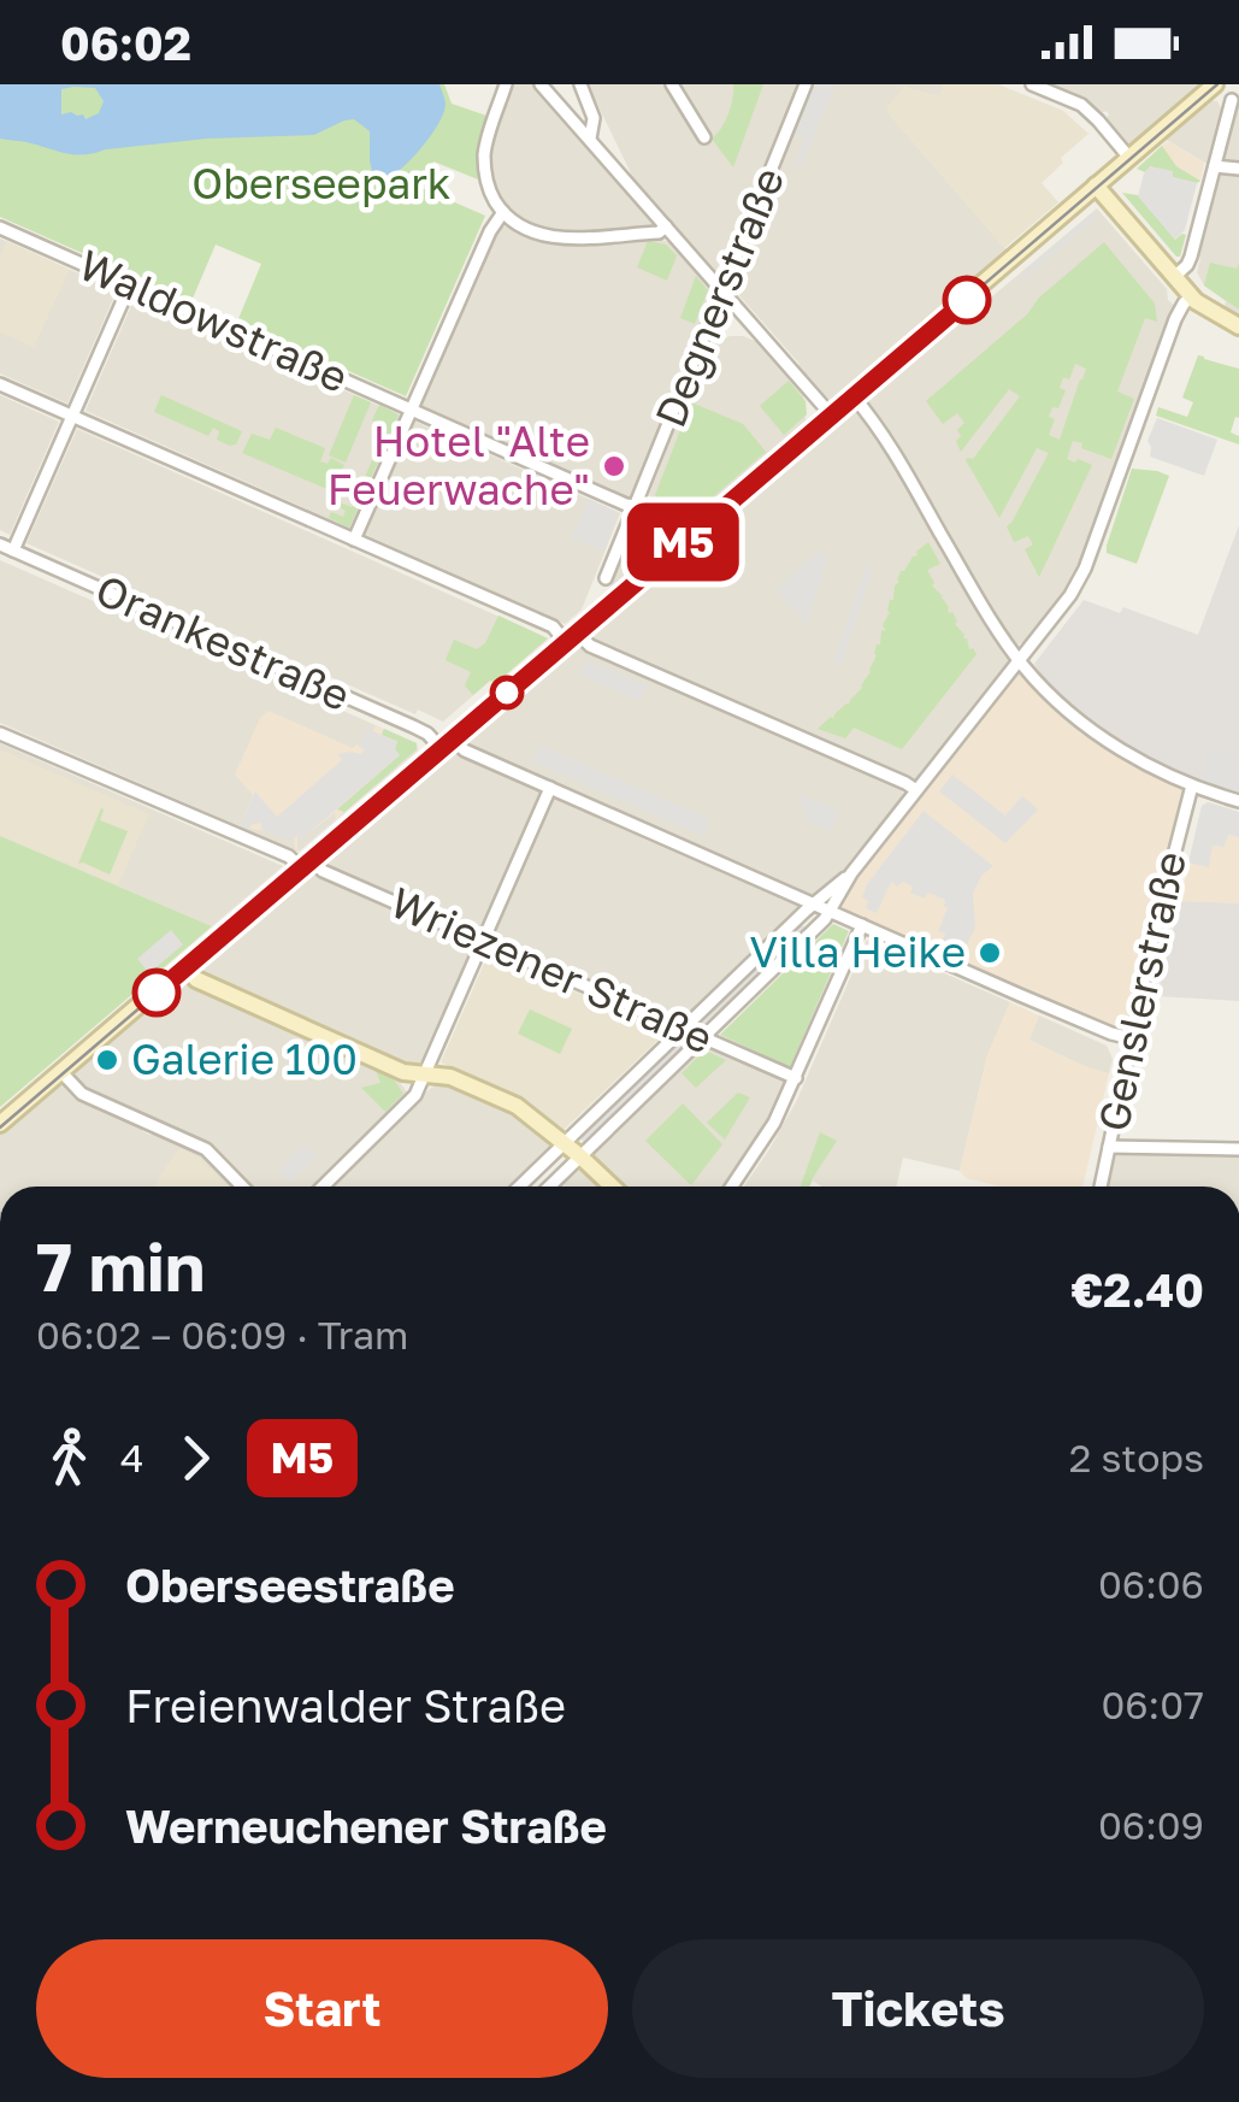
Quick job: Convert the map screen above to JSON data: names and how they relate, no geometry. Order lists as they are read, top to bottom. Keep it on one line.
{"streets":{"street":["Degnerstraße","Waldowstraße","Orankestraße","Wriezener Straße","Genslerstraße"]},"crossings":[["Degnerstraße","Waldowstraße"],["Orankestraße","Genslerstraße"]],"parks":["Oberseepark"],"places":["Hotel \"Alte Feuerwache\"","Villa Heike","Galerie 100"],"lines":["tram line M5"],"page":{"status":"06:02","on_map":"M5","heading":["7 min","06:02 – 06:09 · Tram","€2.40"],"legs":["4","M5","2 stops"],"list":[{"name":"Oberseestraße","value":"06:06"},{"name":"Freienwalder Straße","value":"06:07"},{"name":"Werneuchener Straße","value":"06:09"}],"buttons":["Start","Tickets"]}}
